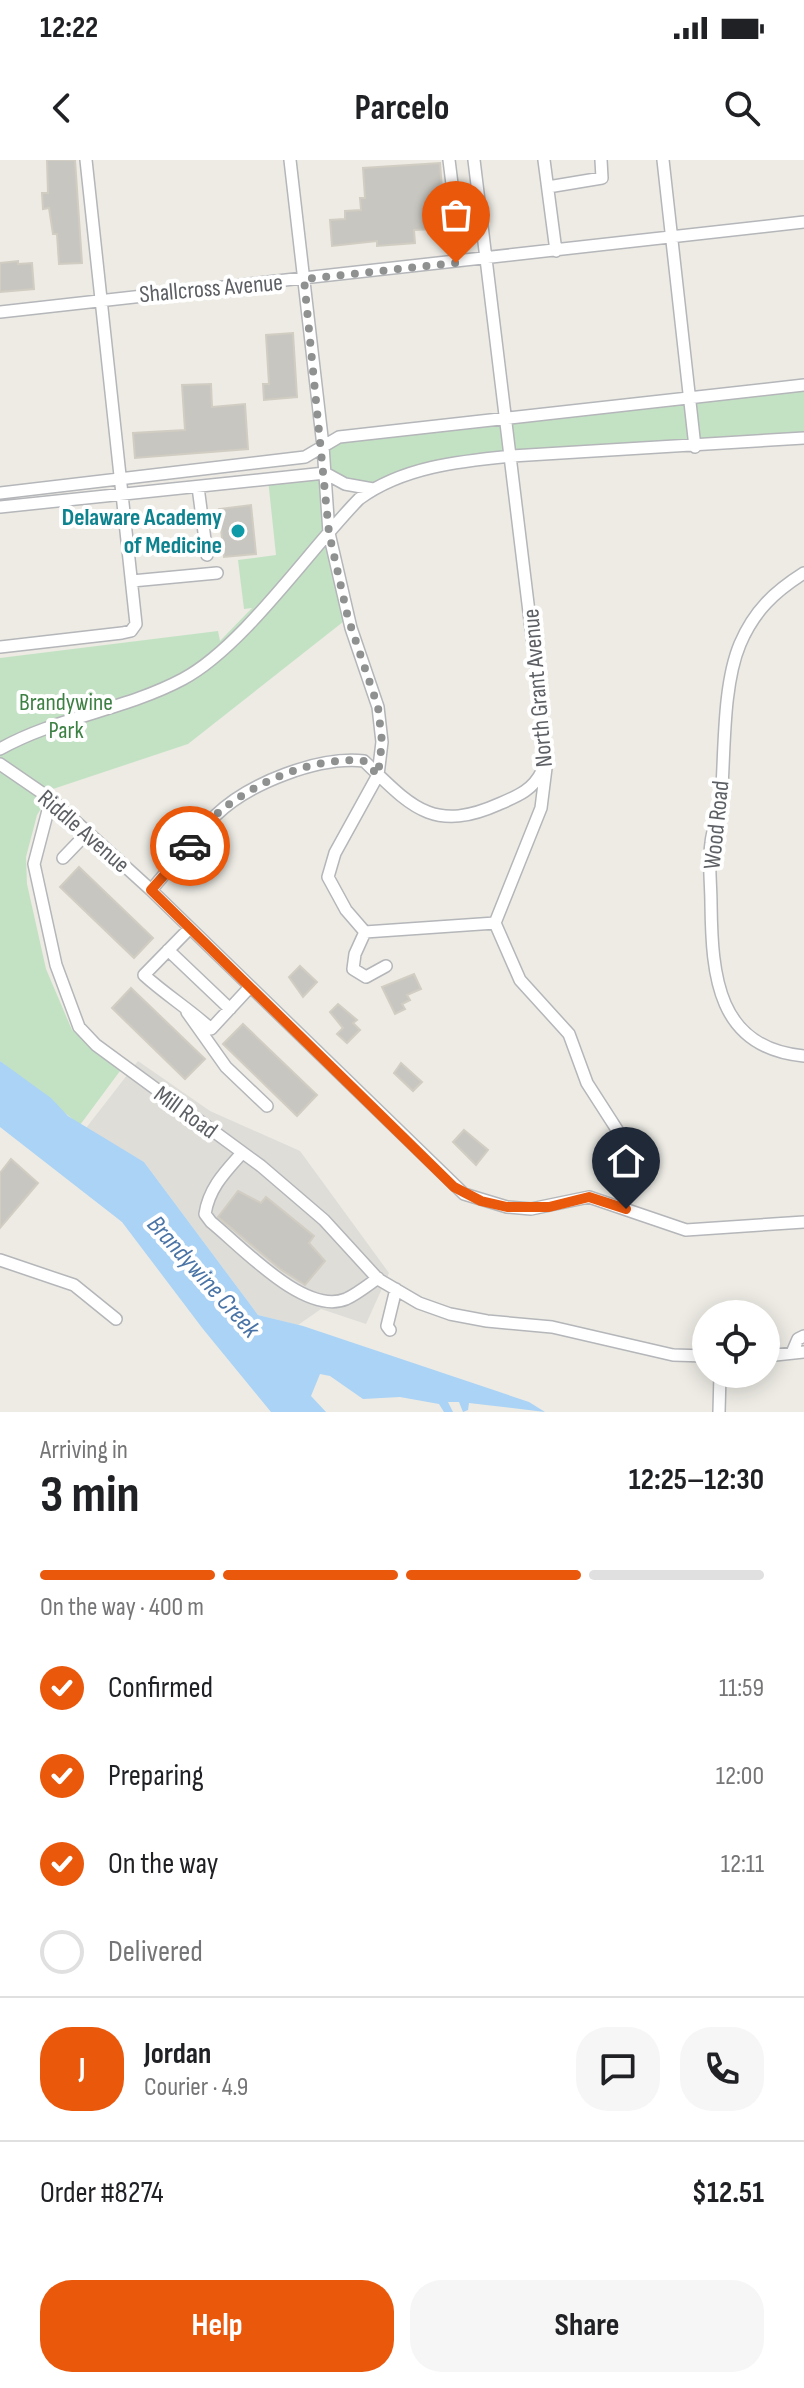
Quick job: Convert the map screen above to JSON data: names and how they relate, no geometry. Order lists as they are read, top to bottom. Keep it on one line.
{"streets":{"street":["Shallcross Avenue","North Grant Avenue","Wood Road","Riddle Avenue","Mill Road"]},"crossings":[["Shallcross Avenue","North Grant Avenue"],["Riddle Avenue","Mill Road"]],"water":["Brandywine Creek"],"parks":["Brandywine Park"],"places":["Delaware Academy of Medicine"],"page":{"status":"12:22","header":"Parcelo","heading":["3 min","Arriving in","12:25–12:30"],"panel":["Jordan","Courier · 4.9","Order #8274","$12.51"],"bar":"On the way · 400 m","list":[["Confirmed","11:59"],["Preparing","12:00"],["On the way","12:11"],"Delivered"],"round":"J","buttons":["Help","Share"]}}
